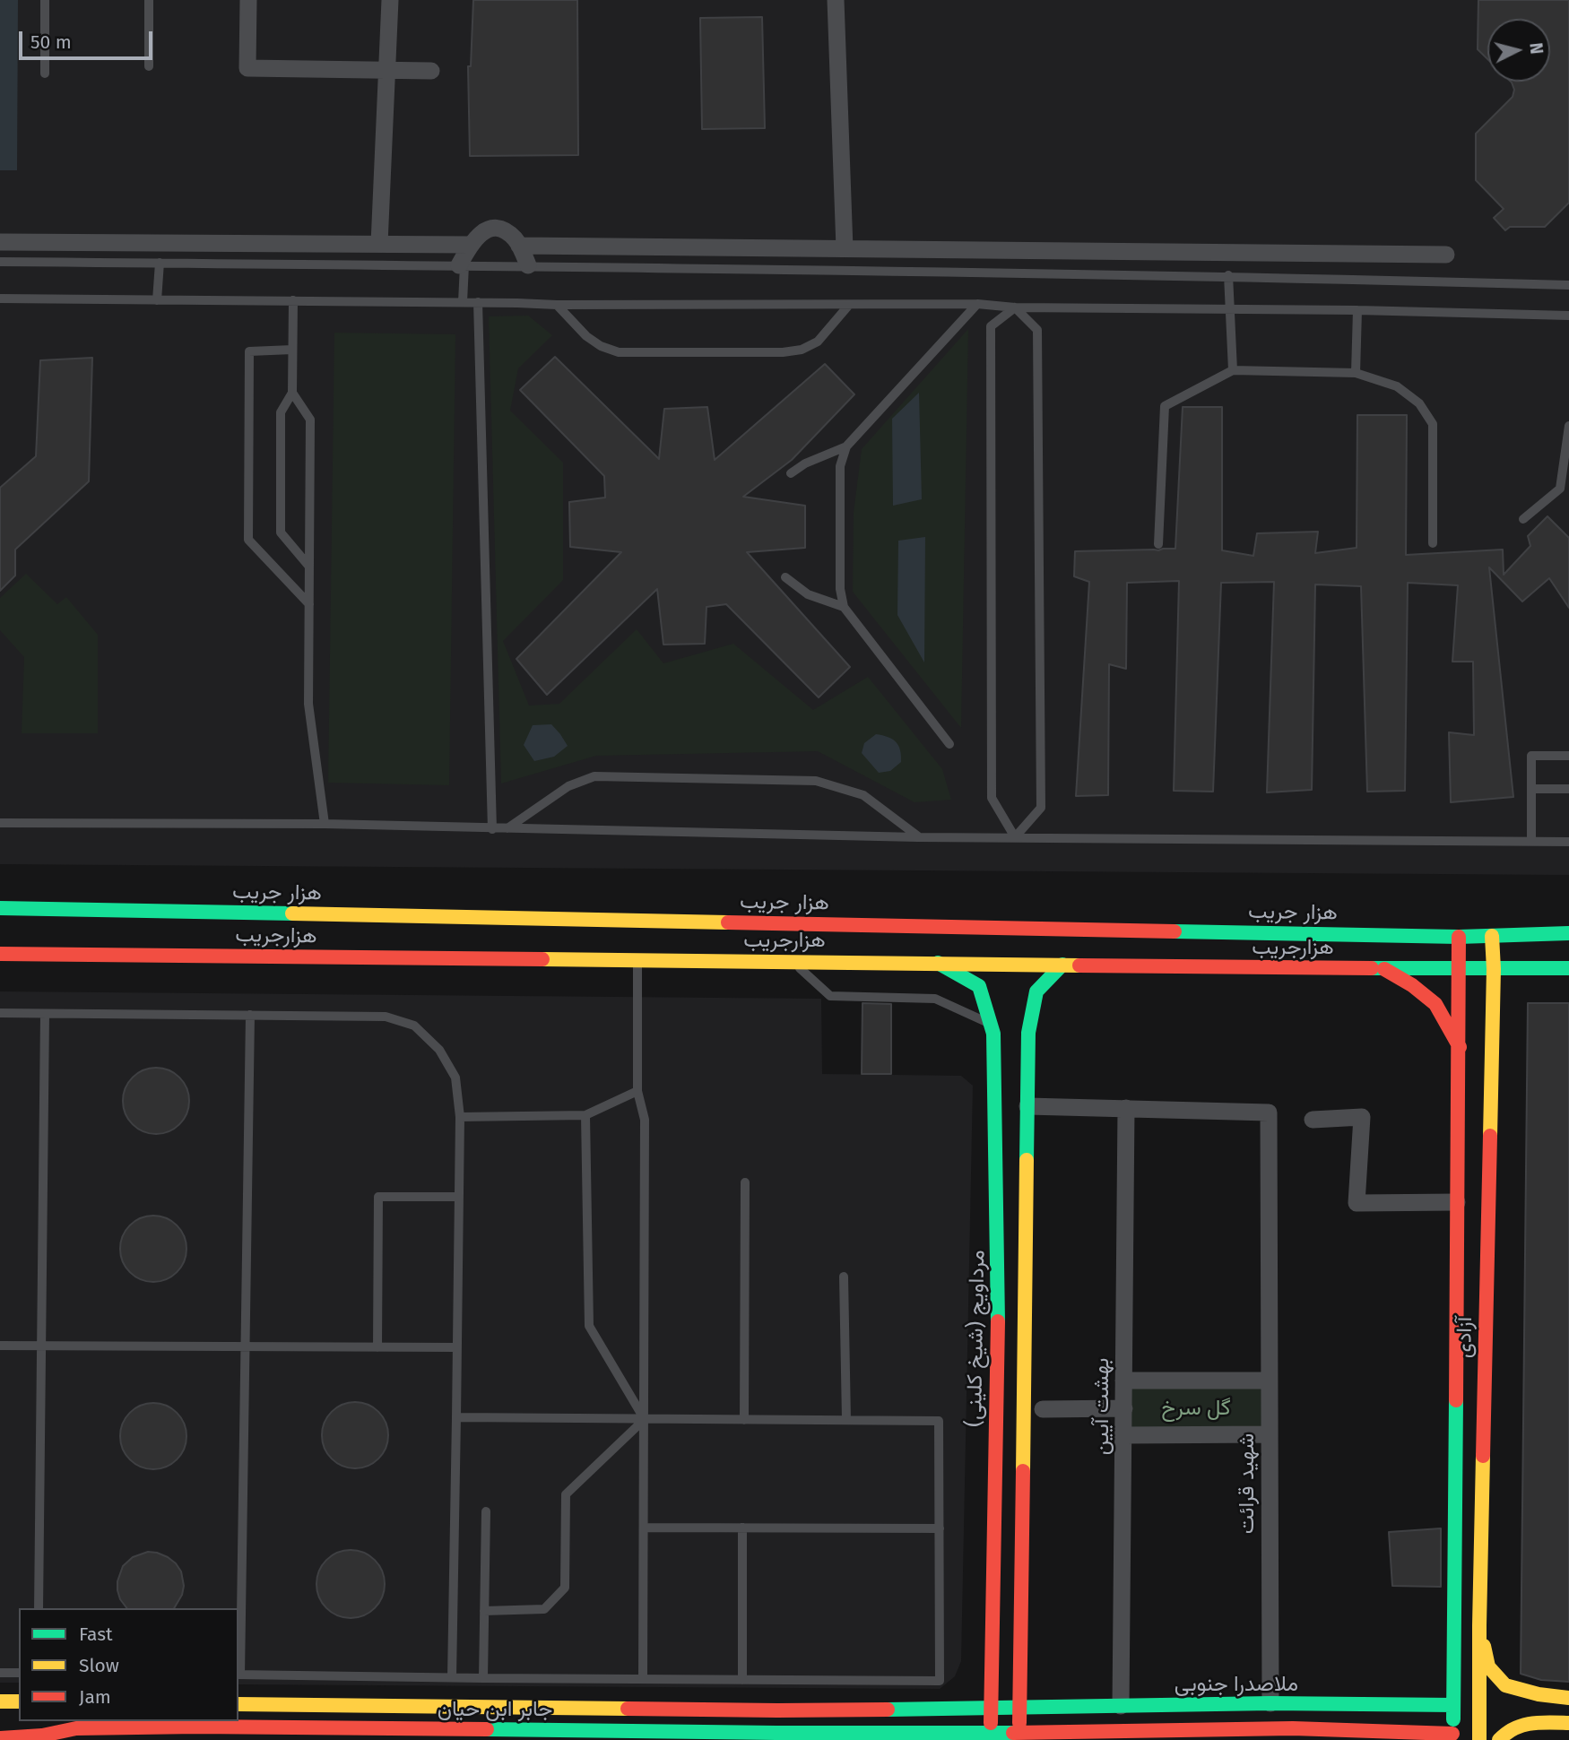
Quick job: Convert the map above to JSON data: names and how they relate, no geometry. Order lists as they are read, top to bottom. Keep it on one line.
{"streets":{"main road":["هزار جریب","هزارجریب","آزادی","مرداویج (شیخ کلینی)","ملاصدرا جنوبی","جابر ابن حیان"],"street":["بهشت آیین","شهید قرائت"]},"crossings":[["هزار جریب","آزادی"],["هزارجریب","آزادی"],["هزارجریب","مرداویج (شیخ کلینی)"],["آزادی","ملاصدرا جنوبی"],["مرداویج (شیخ کلینی)","ملاصدرا جنوبی"],["مرداویج (شیخ کلینی)","جابر ابن حیان"],["بهشت آیین","شهید قرائت"],["بهشت آیین","ملاصدرا جنوبی"],["شهید قرائت","ملاصدرا جنوبی"],["ملاصدرا جنوبی","جابر ابن حیان"]],"parks":["گل سرخ"],"legend":["Fast","Slow","Jam"],"scale_bar":"50 m","north":"right"}
